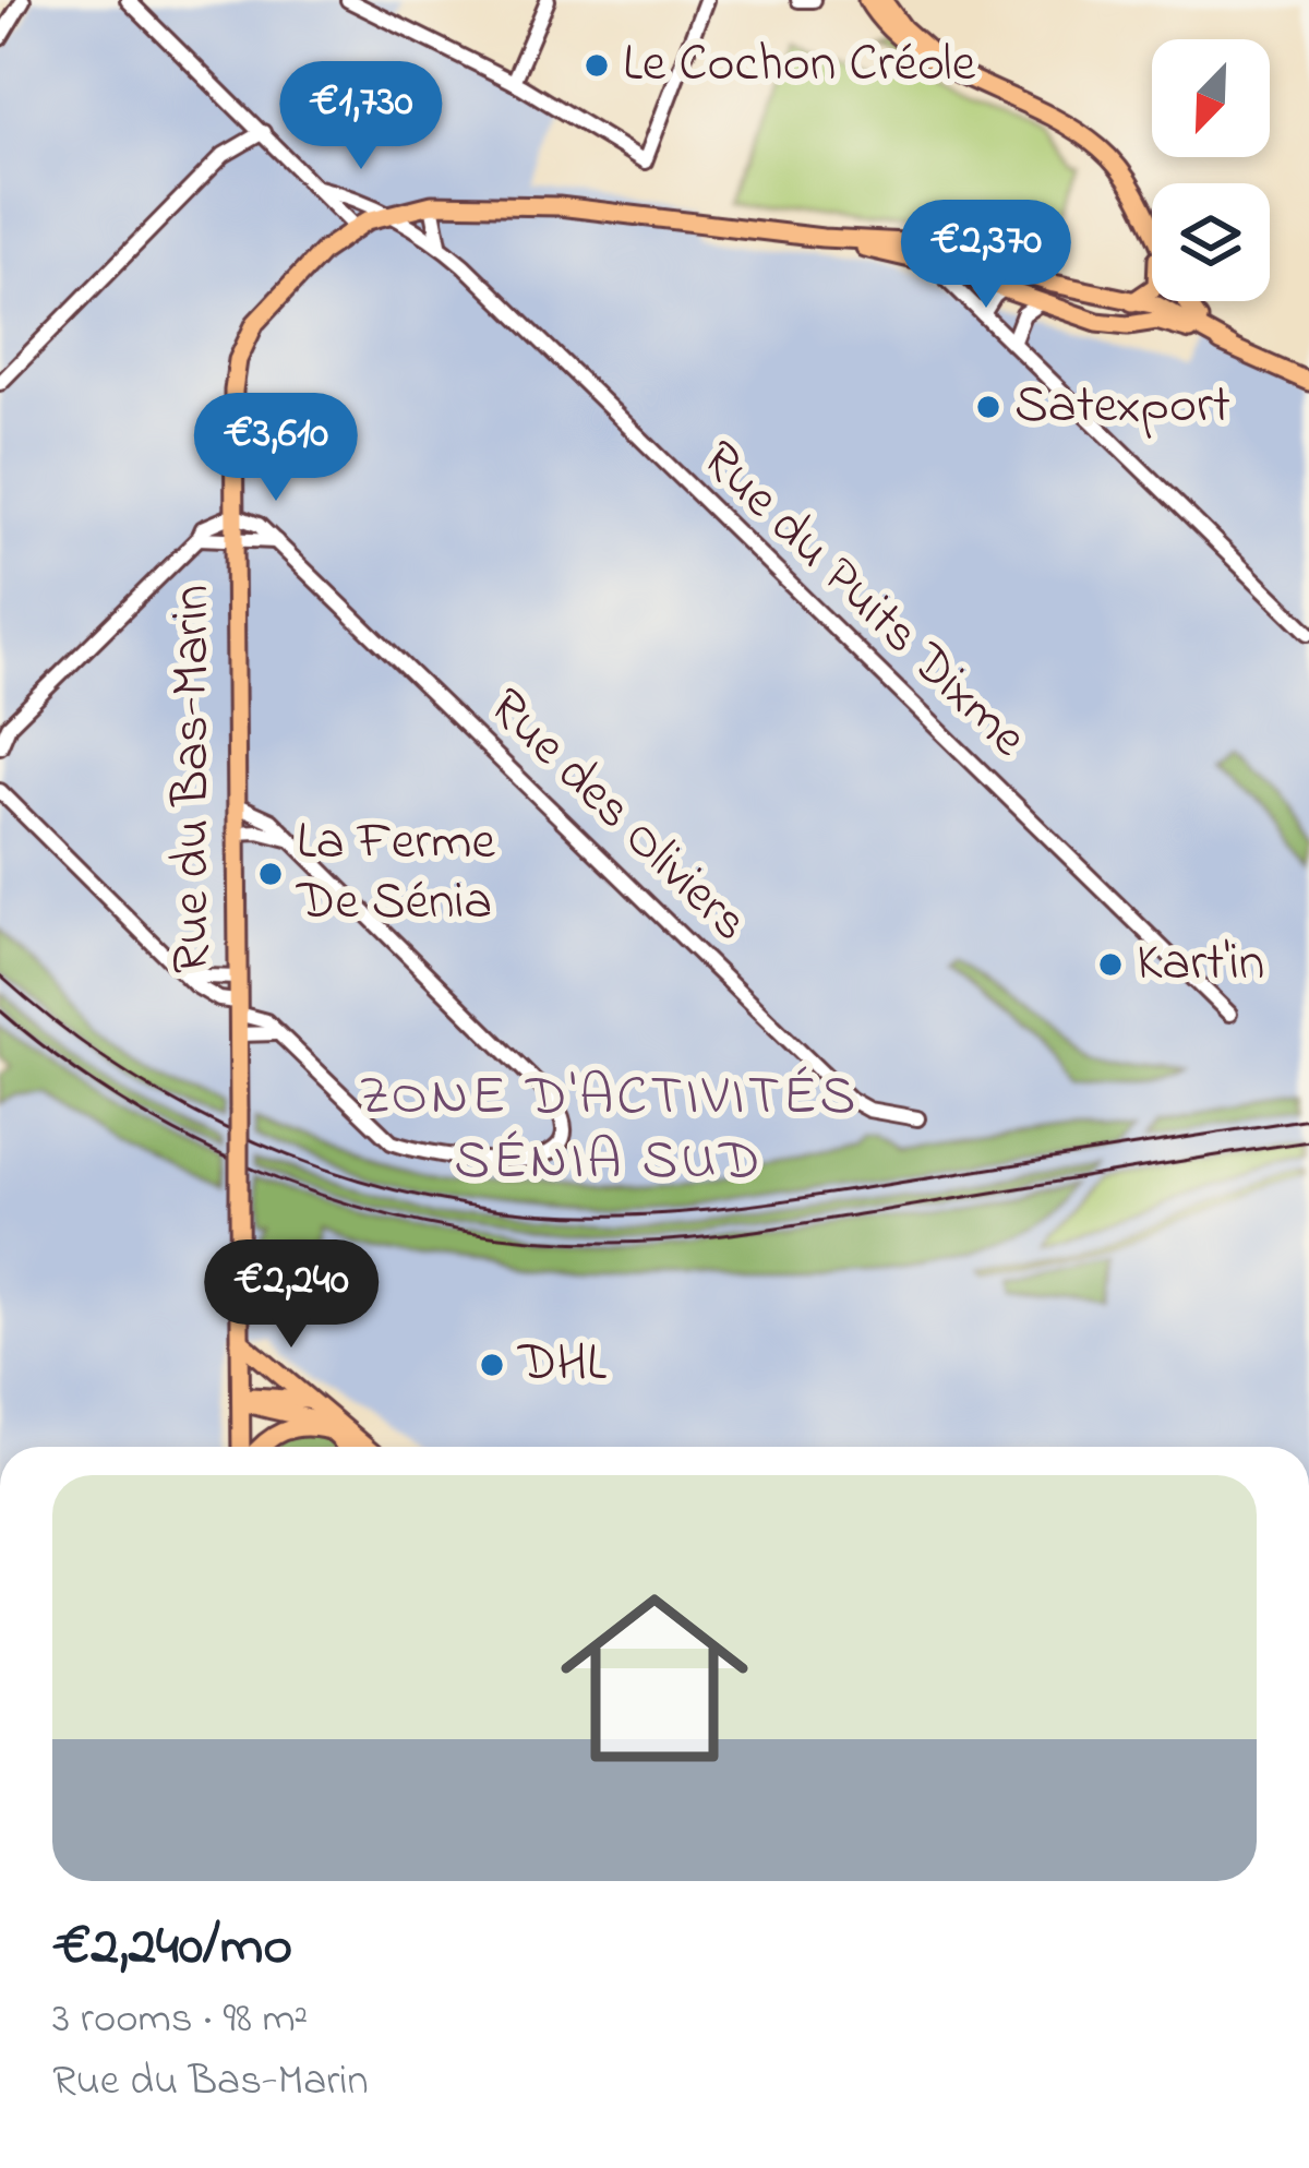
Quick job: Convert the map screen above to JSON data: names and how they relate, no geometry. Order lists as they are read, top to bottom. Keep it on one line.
{"streets":{"main road":["Rue du Bas-Marin"],"street":["Rue du Puits Dixme","Rue des Oliviers"]},"crossings":[["Rue du Puits Dixme","Rue du Bas-Marin"],["Rue du Bas-Marin","Rue des Oliviers"]],"districts":["ZONE D'ACTIVITÉS SÉNIA SUD"],"places":["Le Cochon Créole","Satexport","La Ferme De Sénia","Kart'in","DHL"],"north":"bottom left","page":{"price":["€1,730","€2,370","€3,610","€2,240"],"list":[{"name":"€2,240/mo","note":"3 rooms · 98 m² · Rue du Bas-Marin"}]}}
